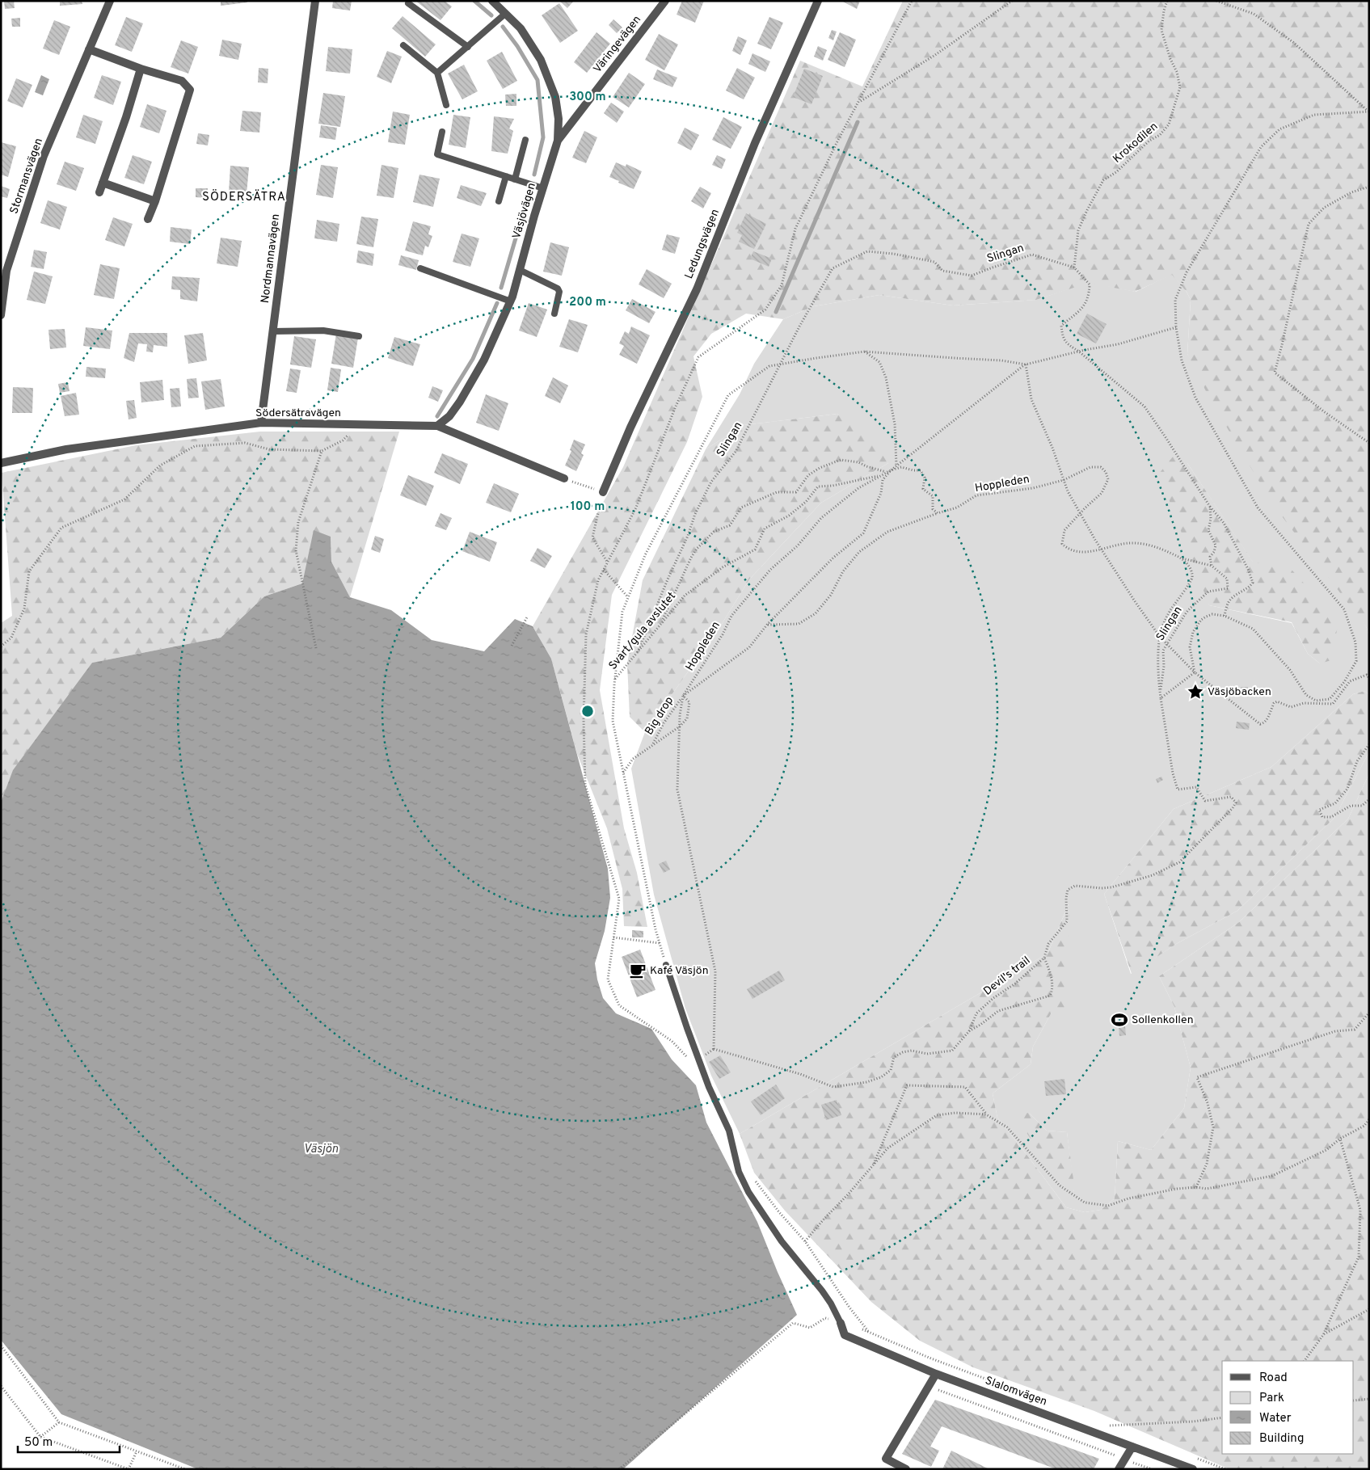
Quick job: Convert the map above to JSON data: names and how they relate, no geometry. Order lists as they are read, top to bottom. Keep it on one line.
{"streets":{"street":["Väringevägen","Stormansvägen","Väsjövägen","Ledungsvägen","Nordmannavägen","Södersätravägen","Slalomvägen"],"path":["Krokodilen","Slingan","Hoppleden","Svart/gula avslutet","Big drop","Devil's trail"]},"crossings":[["Väringevägen","Väsjövägen"],["Krokodilen","Slingan"],["Väsjövägen","Södersätravägen"],["Slingan","Hoppleden"],["Slingan","Svart/gula avslutet"],["Slingan","Devil's trail"],["Nordmannavägen","Södersätravägen"],["Hoppleden","Svart/gula avslutet"],["Hoppleden","Big drop"],["Hoppleden","Devil's trail"]],"districts":["SÖDERSÄTRA"],"water":["Väsjön"],"places":{"place":["Väsjöbacken"],"cafe":["Kafé Väsjön"],"sports":["Sollenkollen"]},"legend":["Road","Park","Water","Building"],"scale_bar":"50 m","rings":["300 m","200 m","100 m"]}
